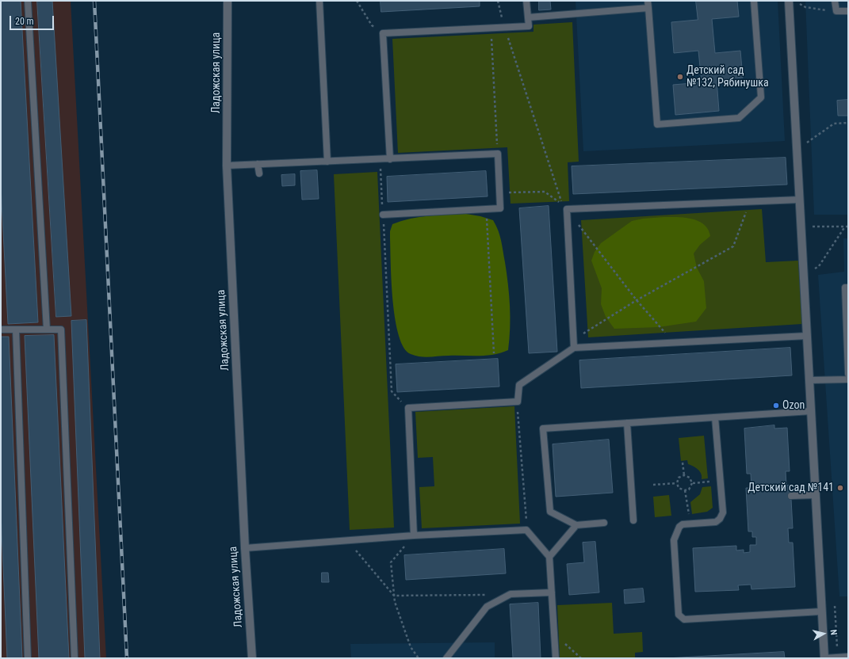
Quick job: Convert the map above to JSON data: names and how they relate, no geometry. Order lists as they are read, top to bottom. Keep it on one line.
{"streets":{"street":["Ладожская улица"]},"places":["Детский сад №132, Рябинушка","Ozon","Детский сад №141"],"scale_bar":"20 m","north":"right"}
